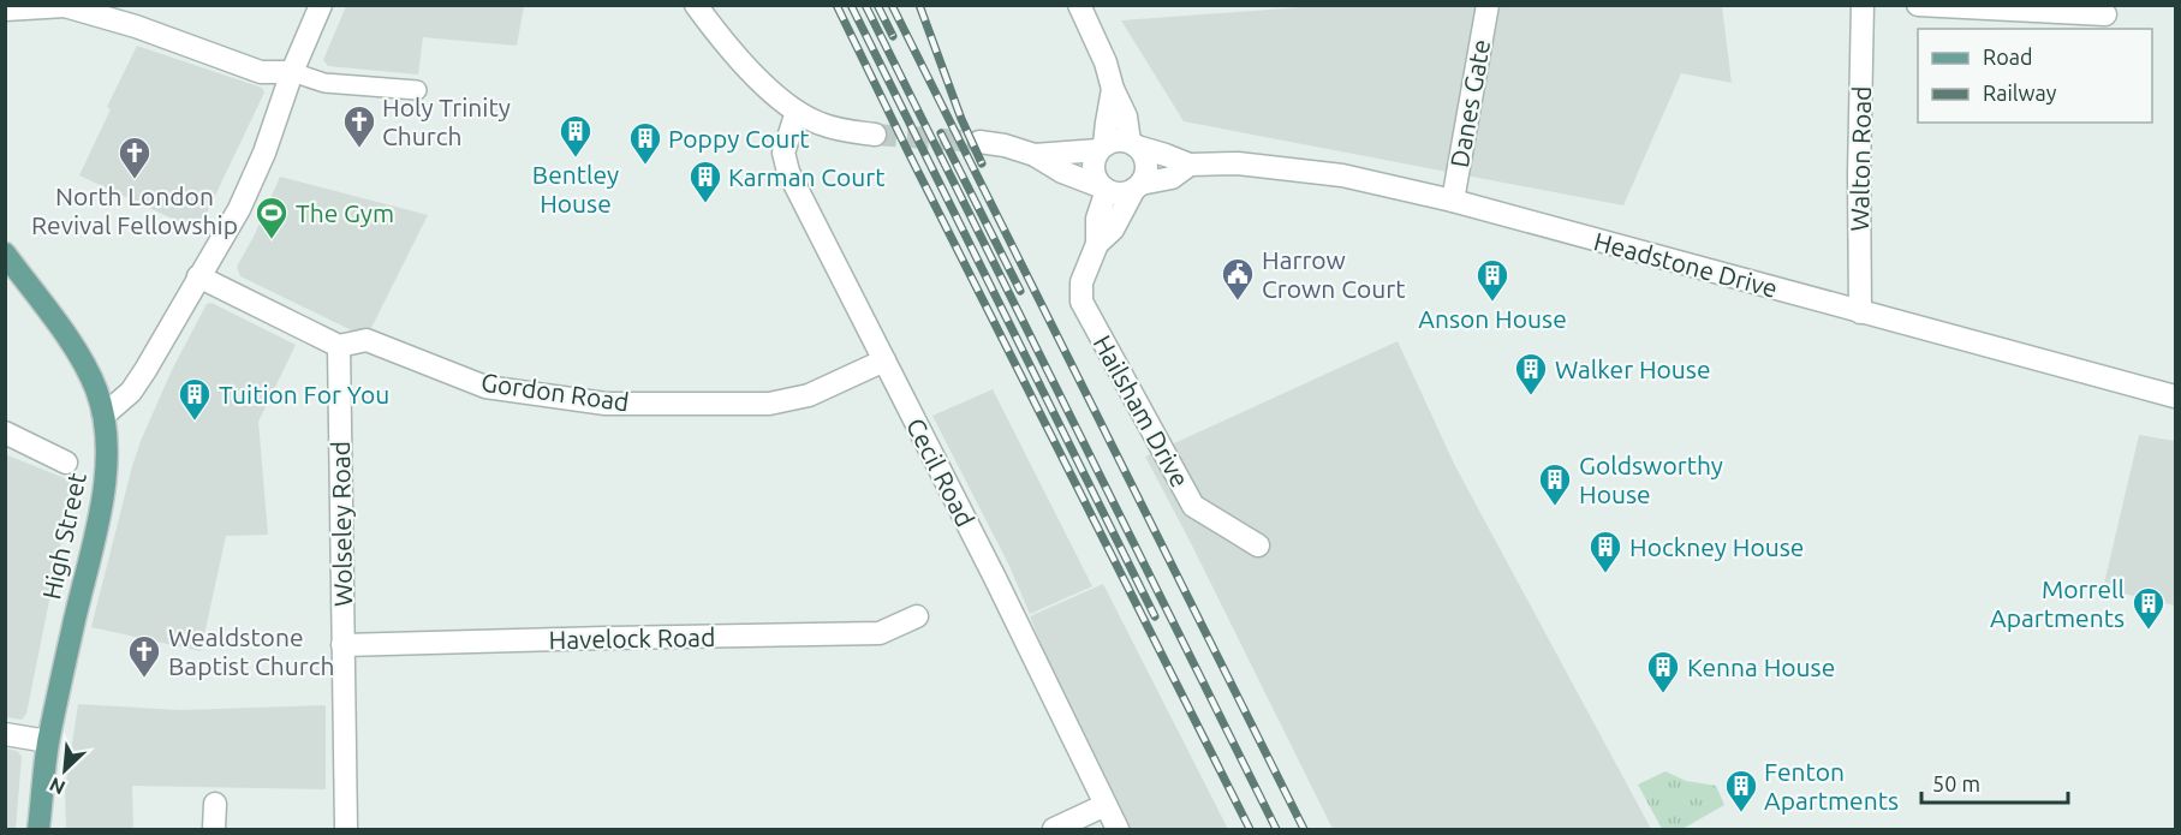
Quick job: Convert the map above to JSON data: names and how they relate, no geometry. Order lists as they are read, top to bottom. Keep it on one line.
{"streets":{"main road":["High Street"],"street":["Danes Gate","Walton Road","Headstone Drive","Gordon Road","Hailsham Drive","Cecil Road","Wolseley Road","Havelock Road"]},"crossings":[["Danes Gate","Headstone Drive"],["Walton Road","Headstone Drive"],["Headstone Drive","Hailsham Drive"],["Gordon Road","Cecil Road"],["Gordon Road","Wolseley Road"],["Wolseley Road","Havelock Road"]],"places":{"church":["Holy Trinity Church","North London Revival Fellowship","Wealdstone Baptist Church"],"building":["Bentley House","Poppy Court","Karman Court","Anson House","Walker House","Tuition For You","Goldsworthy House","Hockney House","Morrell Apartments","Kenna House","Fenton Apartments"],"sports":["The Gym"],"public building":["Harrow Crown Court"]},"legend":["Road","Railway"],"scale_bar":"50 m","north":"bottom left"}
